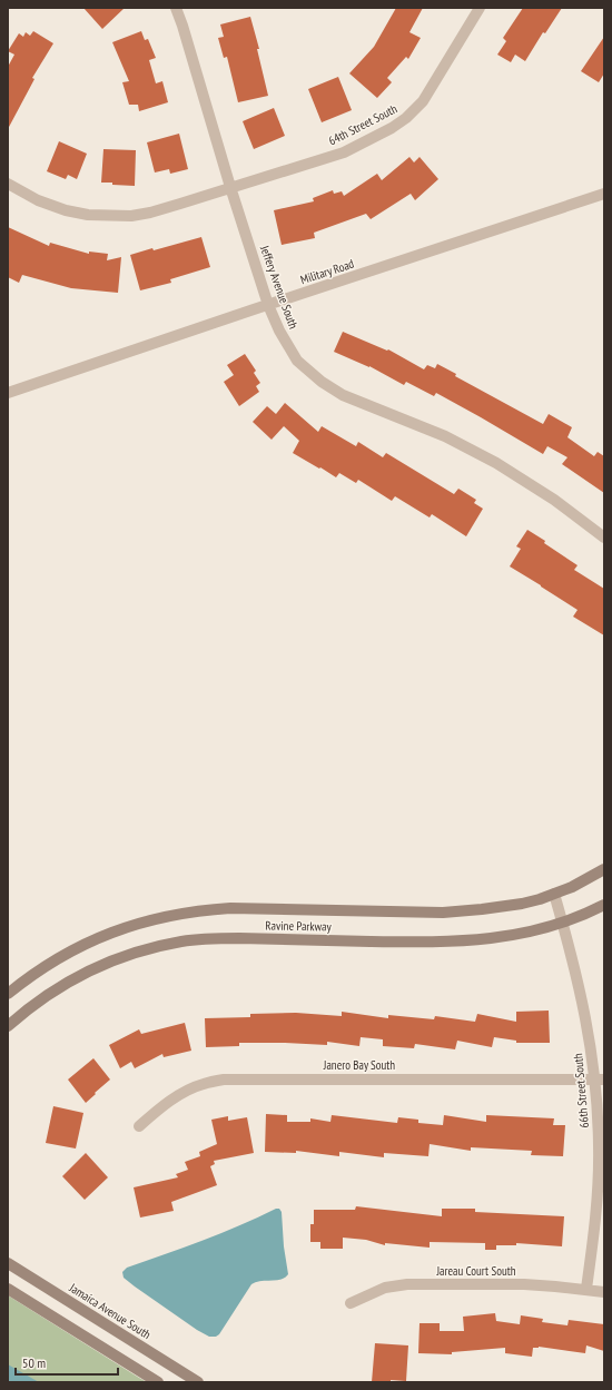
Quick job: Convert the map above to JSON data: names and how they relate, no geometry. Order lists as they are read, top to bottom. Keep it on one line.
{"streets":{"street":["64th Street South","Military Road","Jeffery Avenue South","Ravine Parkway","Janero Bay South","66th Street South","Jareau Court South","Jamaica Avenue South"]},"crossings":[["64th Street South","Jeffery Avenue South"],["Military Road","Jeffery Avenue South"],["Ravine Parkway","66th Street South"],["Janero Bay South","66th Street South"],["66th Street South","Jareau Court South"]],"scale_bar":"50 m"}
